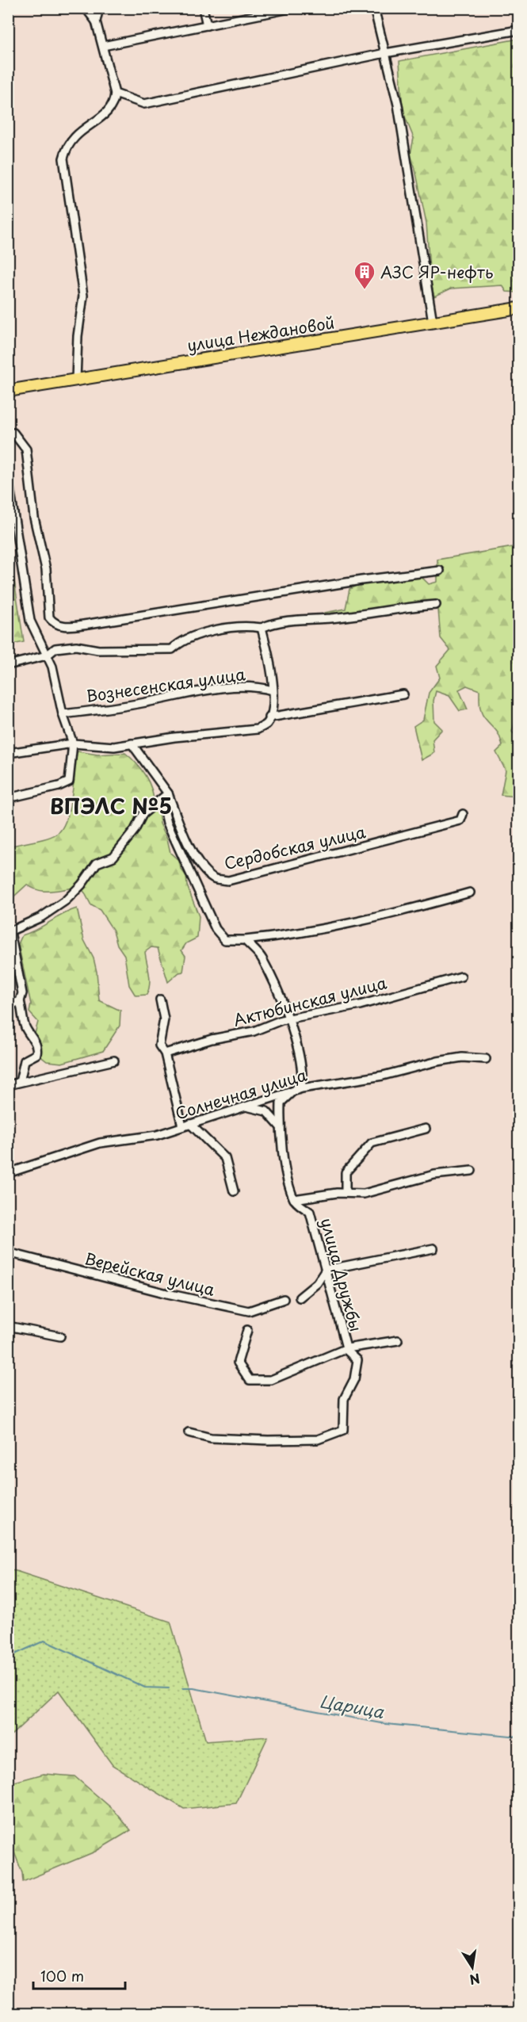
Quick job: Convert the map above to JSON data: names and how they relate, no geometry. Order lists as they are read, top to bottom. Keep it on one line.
{"streets":{"highway":["улица Неждановой"],"street":["Вознесенская улица","Сердобская улица","Актюбинская улица","Солнечная улица","Верейская улица","улица Дружбы"]},"districts":["ВПЭЛС №5"],"water":["Царица"],"places":{"building":["АЗС ЯР-нефть"]},"scale_bar":"100 m","north":"bottom"}
